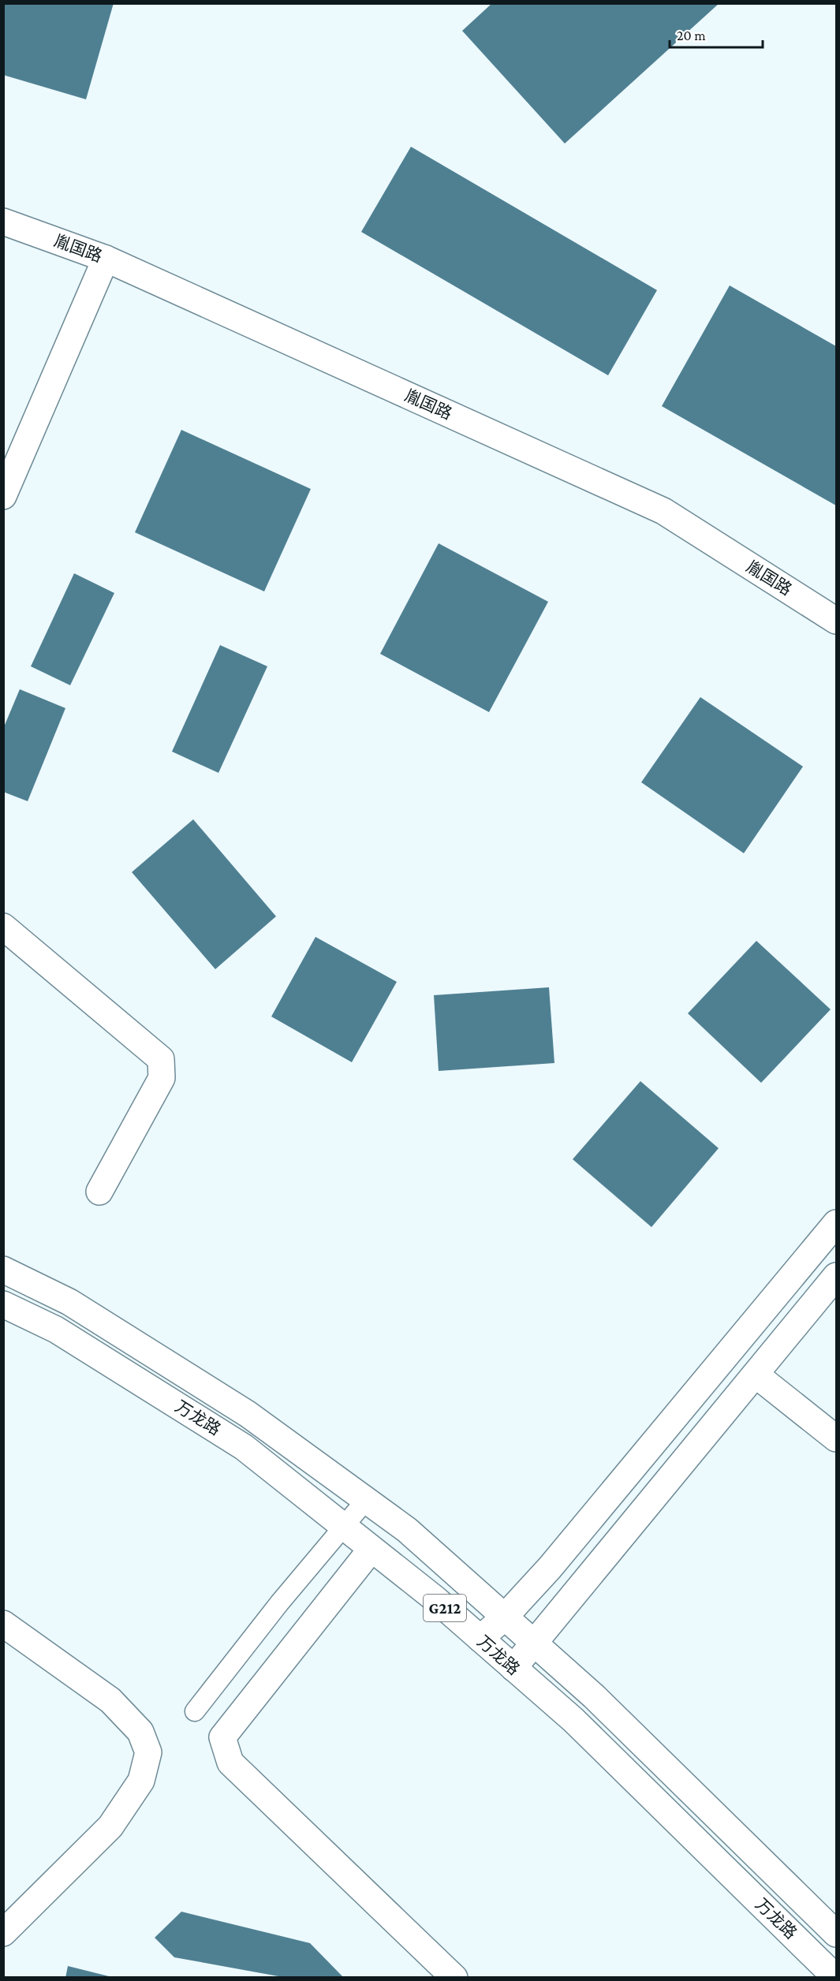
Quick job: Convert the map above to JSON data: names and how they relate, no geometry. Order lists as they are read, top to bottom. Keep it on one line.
{"streets":{"main road":["胤国路","万龙路","G212"]},"scale_bar":"20 m"}
